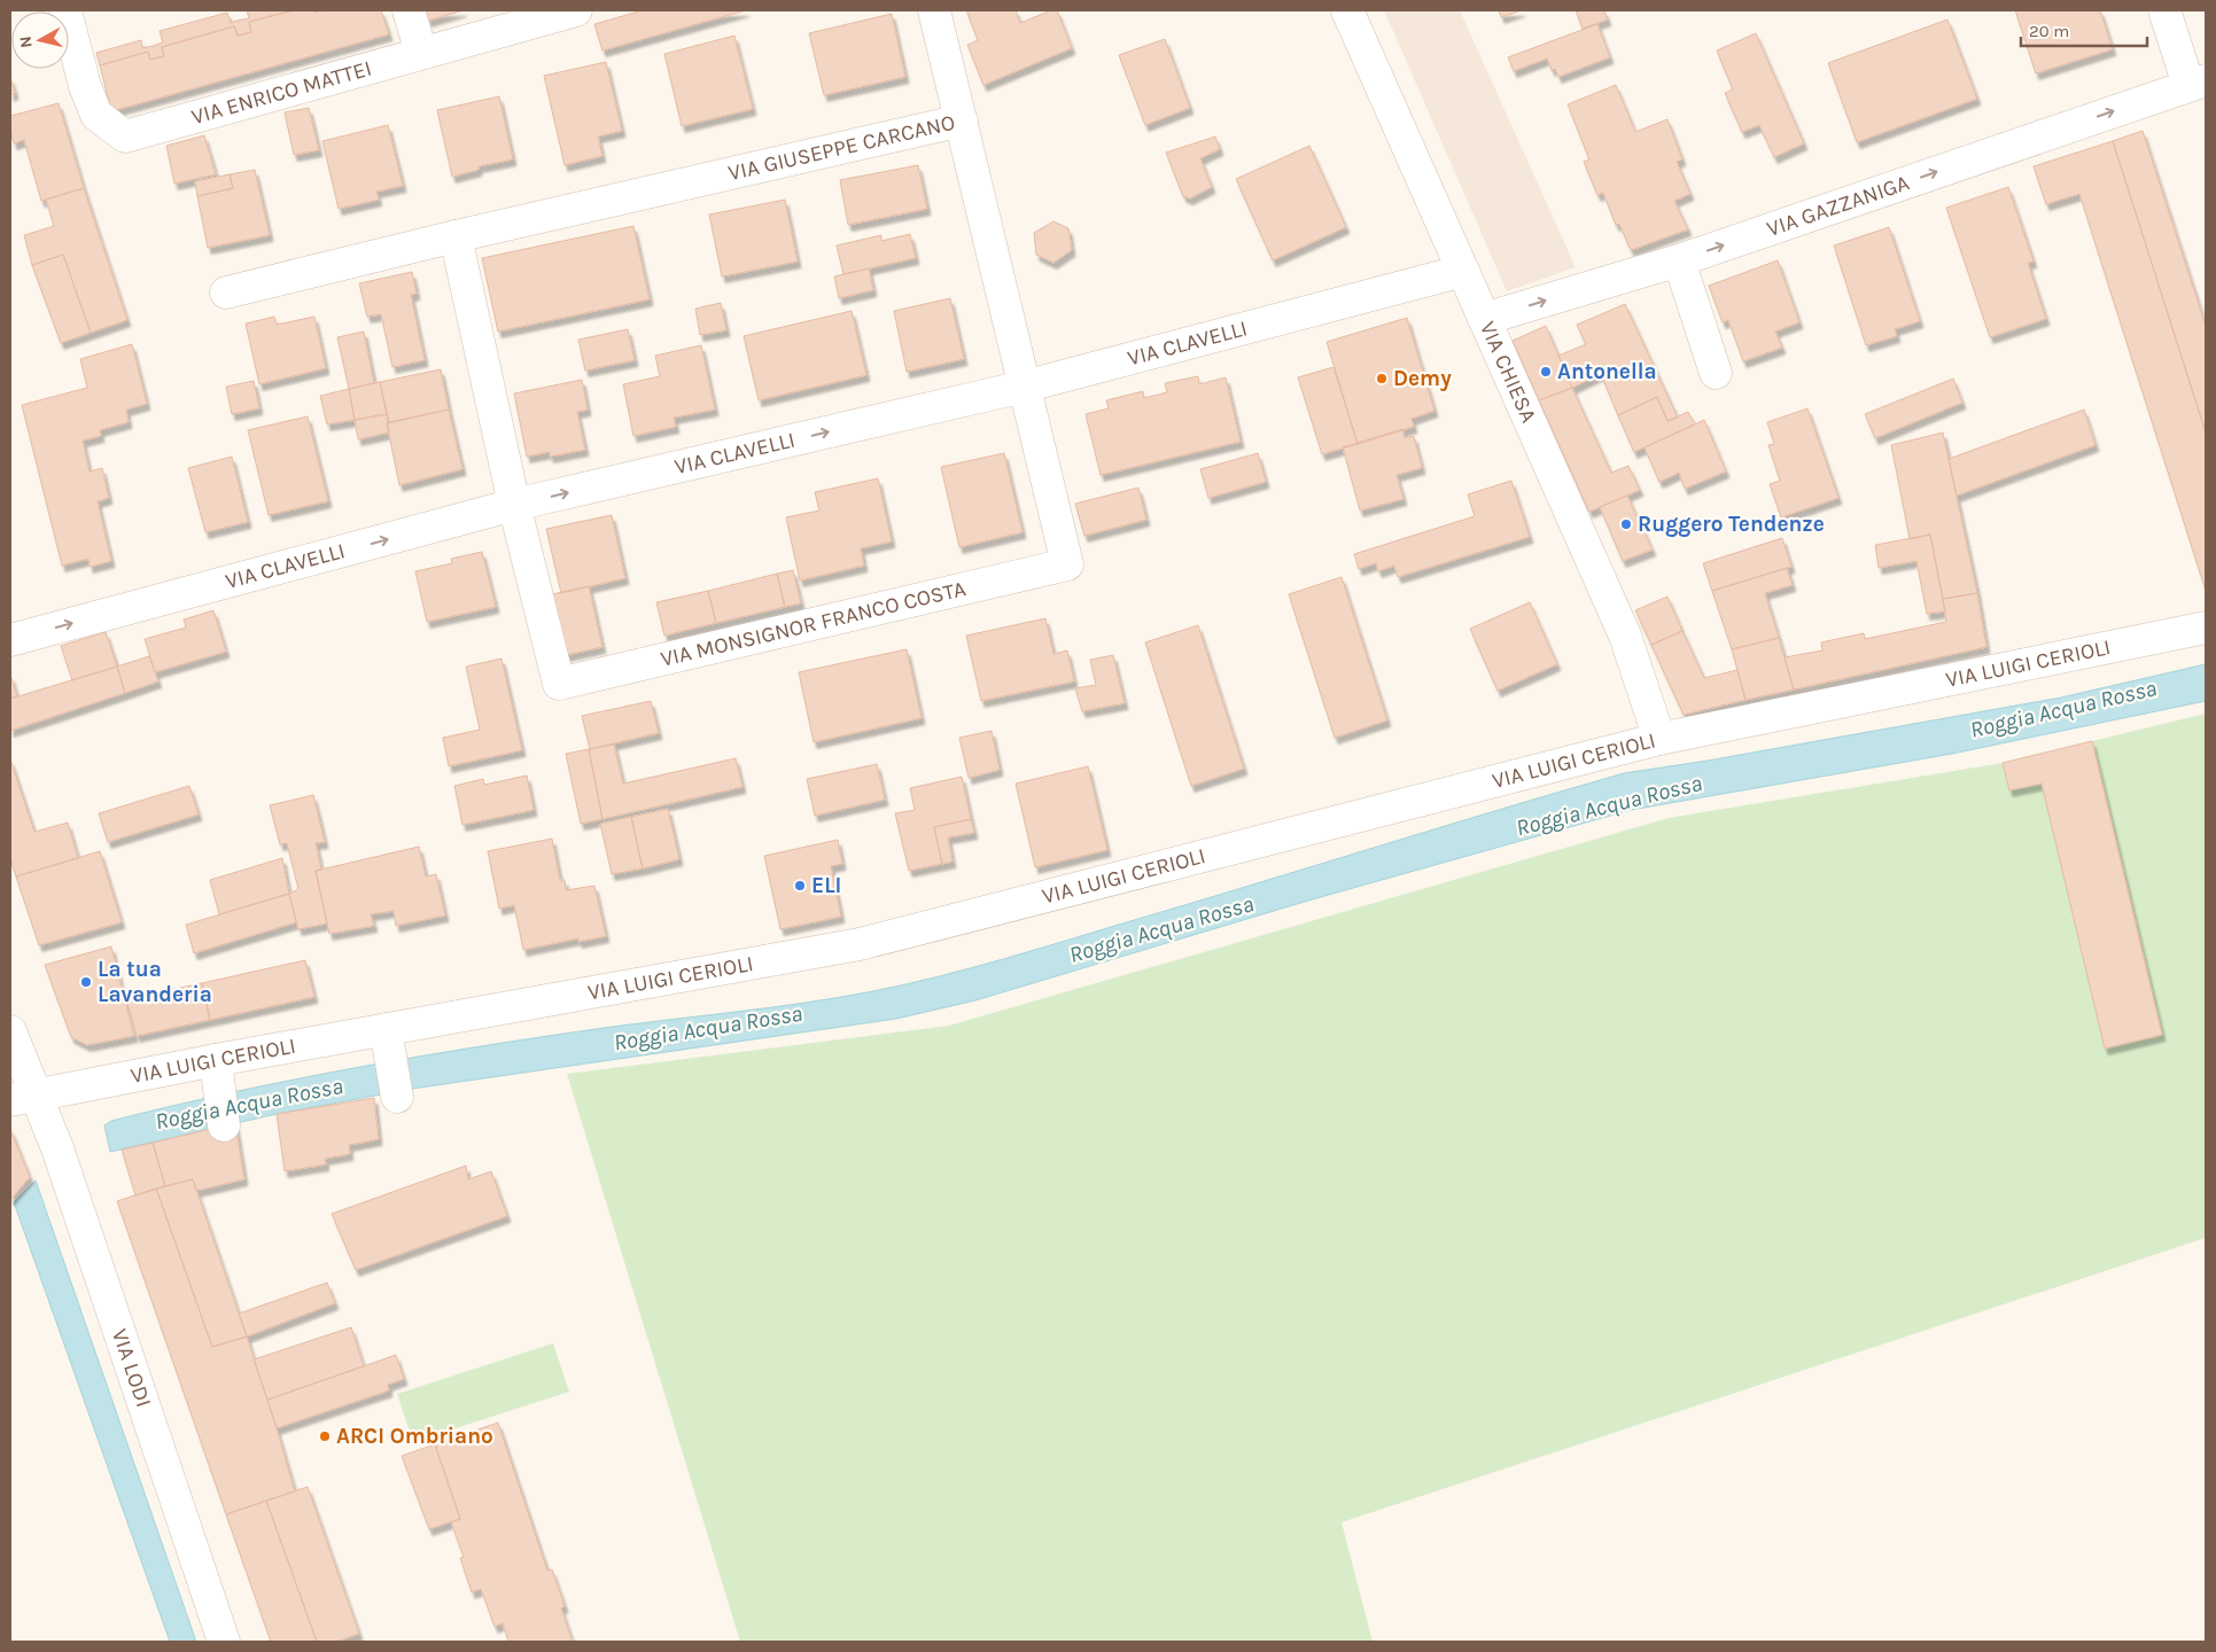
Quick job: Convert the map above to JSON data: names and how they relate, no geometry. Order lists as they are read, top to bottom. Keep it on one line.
{"streets":{"street":["VIA ENRICO MATTEI","VIA GIUSEPPE CARCANO","VIA GAZZANIGA","VIA CLAVELLI","VIA CHIESA","VIA MONSIGNOR FRANCO COSTA","VIA LUIGI CERIOLI","VIA LODI"]},"crossings":[["VIA GIUSEPPE CARCANO","VIA CLAVELLI"],["VIA GIUSEPPE CARCANO","VIA MONSIGNOR FRANCO COSTA"],["VIA GAZZANIGA","VIA CHIESA"],["VIA CLAVELLI","VIA CHIESA"],["VIA CLAVELLI","VIA MONSIGNOR FRANCO COSTA"],["VIA CHIESA","VIA LUIGI CERIOLI"],["VIA LUIGI CERIOLI","VIA LODI"]],"one_way":["VIA GAZZANIGA","VIA CLAVELLI"],"water":["Roggia Acqua Rossa"],"places":["Antonella","Demy","Ruggero Tendenze","ELI","La tua Lavanderia","ARCI Ombriano"],"scale_bar":"20 m","north":"left"}
